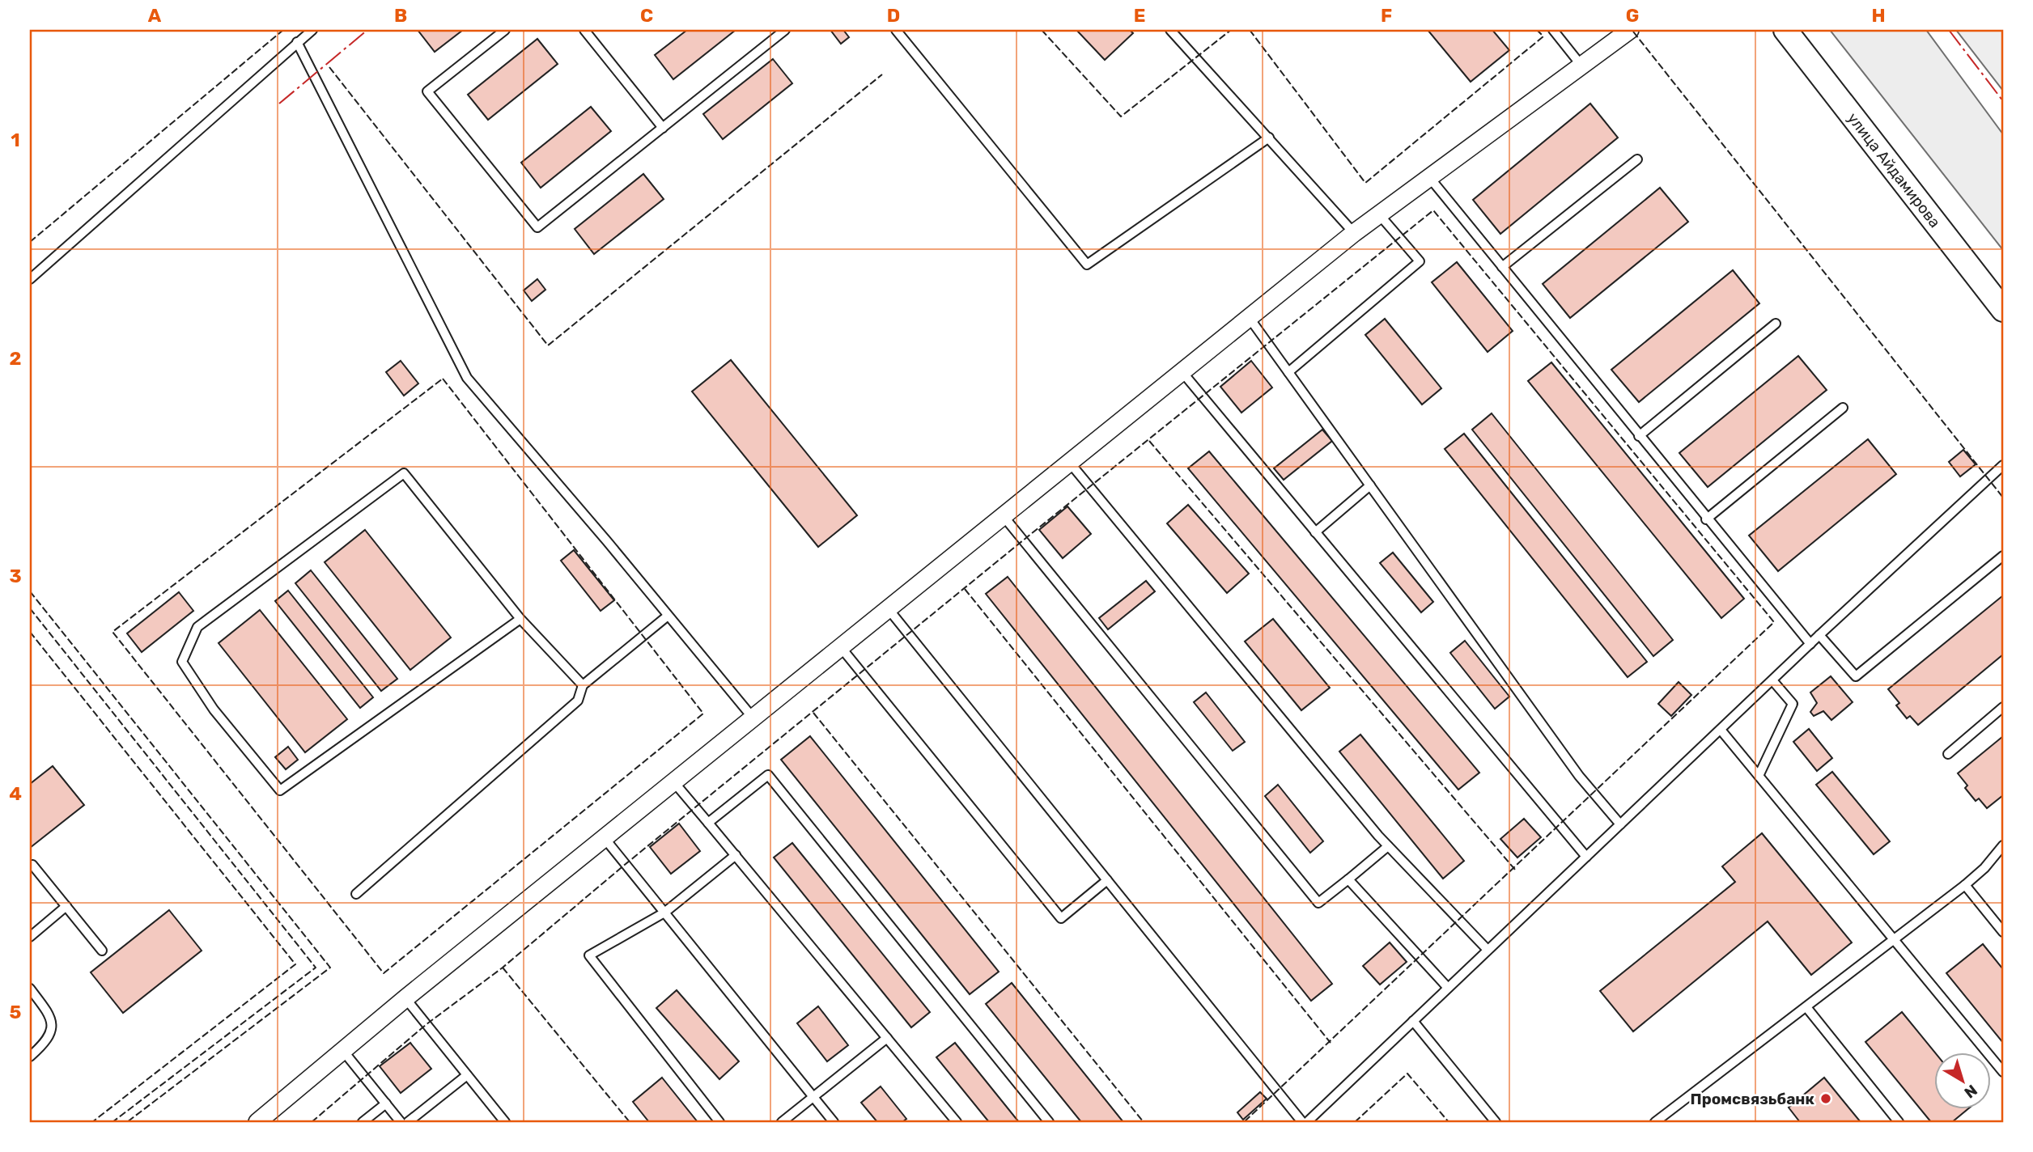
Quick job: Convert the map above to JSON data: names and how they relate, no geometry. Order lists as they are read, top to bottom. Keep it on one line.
{"streets":{"main road":["улица Айдамирова"]},"places":["Промсвязьбанк"],"north":"bottom right","grid":{"columns":["A","B","C","D","E","F","G","H"],"rows":["1","2","3","4","5"]}}
